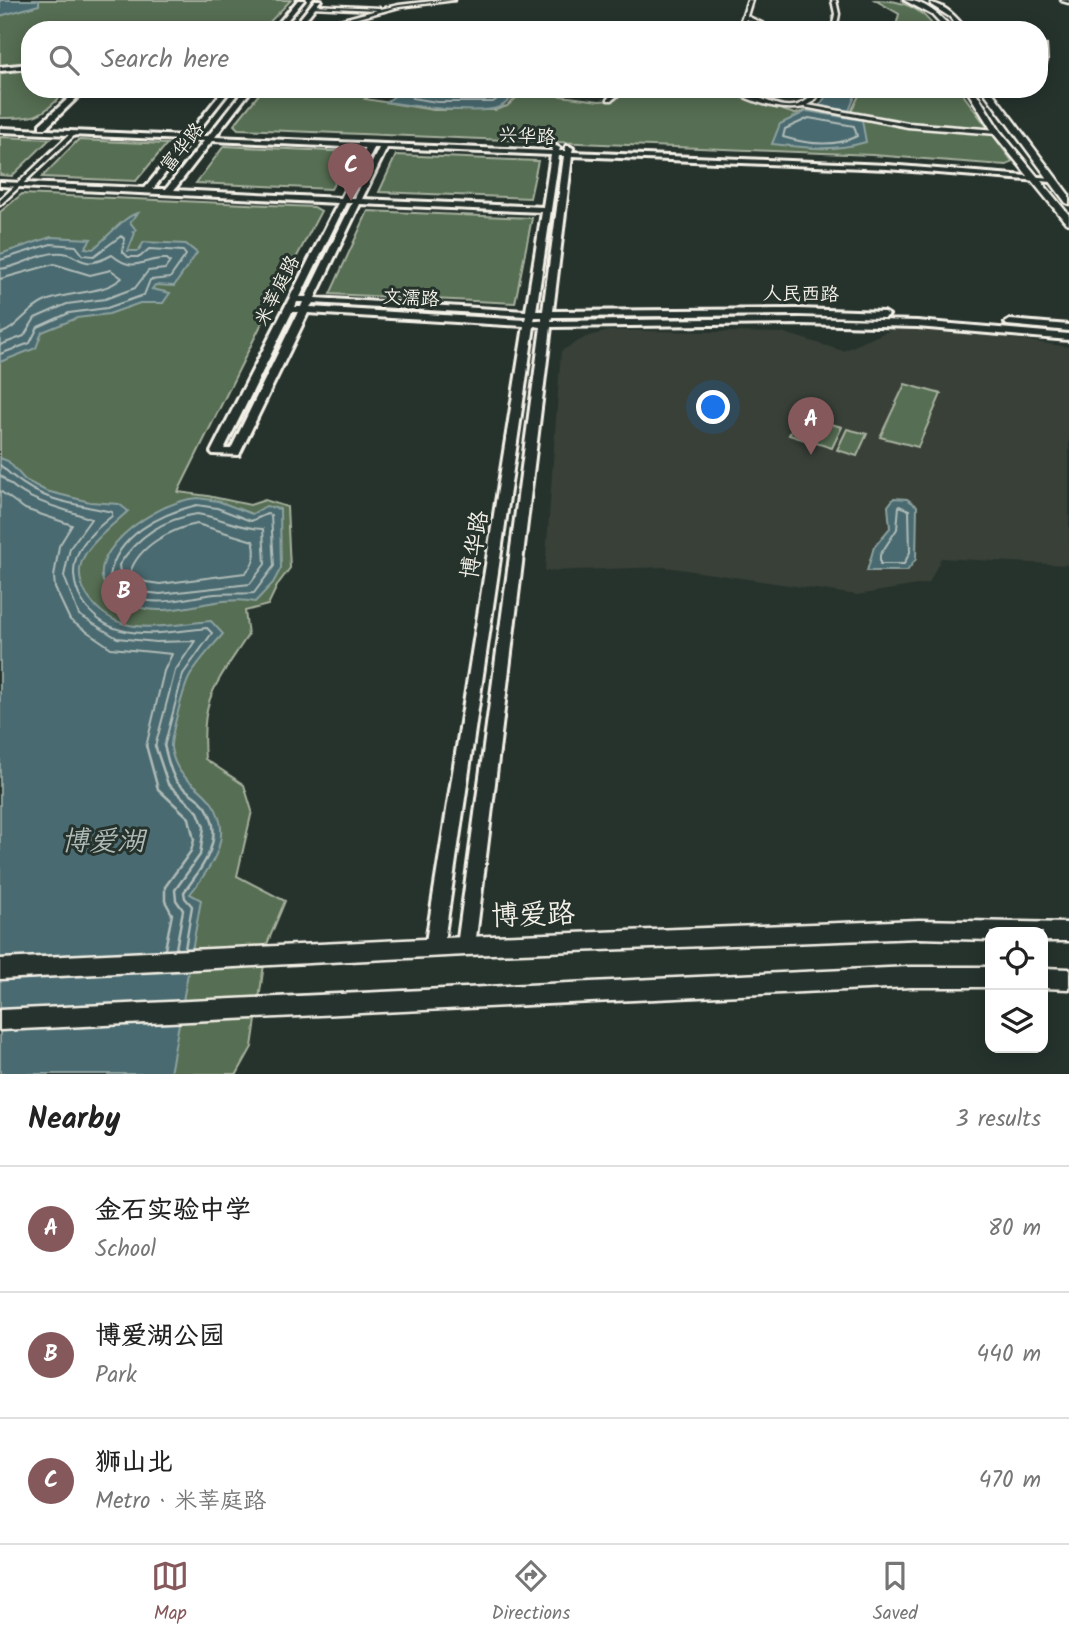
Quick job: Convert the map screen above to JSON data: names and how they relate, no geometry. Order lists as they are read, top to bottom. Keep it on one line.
{"streets":{"main road":["博爱路"],"street":["兴华路","富华路","米莘庭路","人民西路","文濡路","博华路"]},"crossings":[["兴华路","富华路"],["兴华路","米莘庭路"],["兴华路","博华路"],["米莘庭路","文濡路"],["人民西路","文濡路"],["人民西路","博华路"],["文濡路","博华路"],["博华路","博爱路"]],"water":["博爱湖"],"page":{"search":"Search here","pins":["C","A","B"],"heading":["Nearby","3 results"],"list":[{"mark":"A","name":"金石实验中学","note":"School","value":"80 m"},{"mark":"B","name":"博爱湖公园","note":"Park","value":"440 m"},{"mark":"C","name":"狮山北","note":"Metro · 米莘庭路","value":"470 m"}],"nav":["Map","Directions","Saved"]}}
